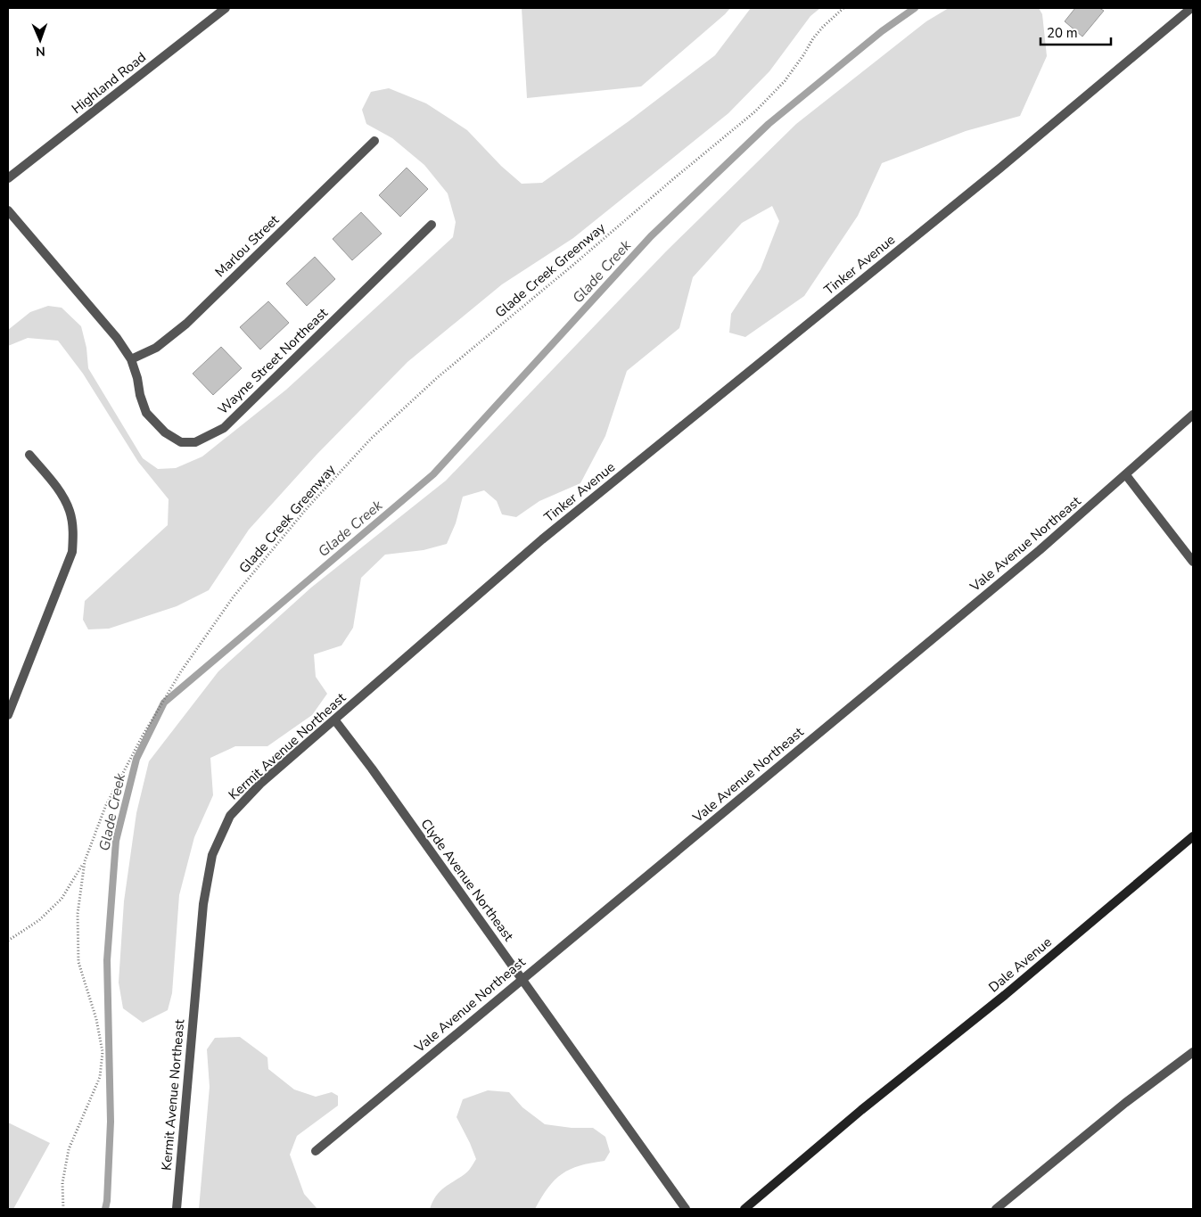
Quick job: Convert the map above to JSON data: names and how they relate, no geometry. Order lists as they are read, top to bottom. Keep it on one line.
{"streets":{"street":["Highland Road","Marlou Street","Tinker Avenue","Wayne Street Northeast","Vale Avenue Northeast","Kermit Avenue Northeast","Clyde Avenue Northeast","Dale Avenue"],"path":["Glade Creek Greenway"]},"crossings":[["Marlou Street","Wayne Street Northeast"],["Tinker Avenue","Kermit Avenue Northeast"],["Vale Avenue Northeast","Clyde Avenue Northeast"],["Kermit Avenue Northeast","Clyde Avenue Northeast"]],"water":["Glade Creek"],"scale_bar":"20 m","north":"bottom"}
